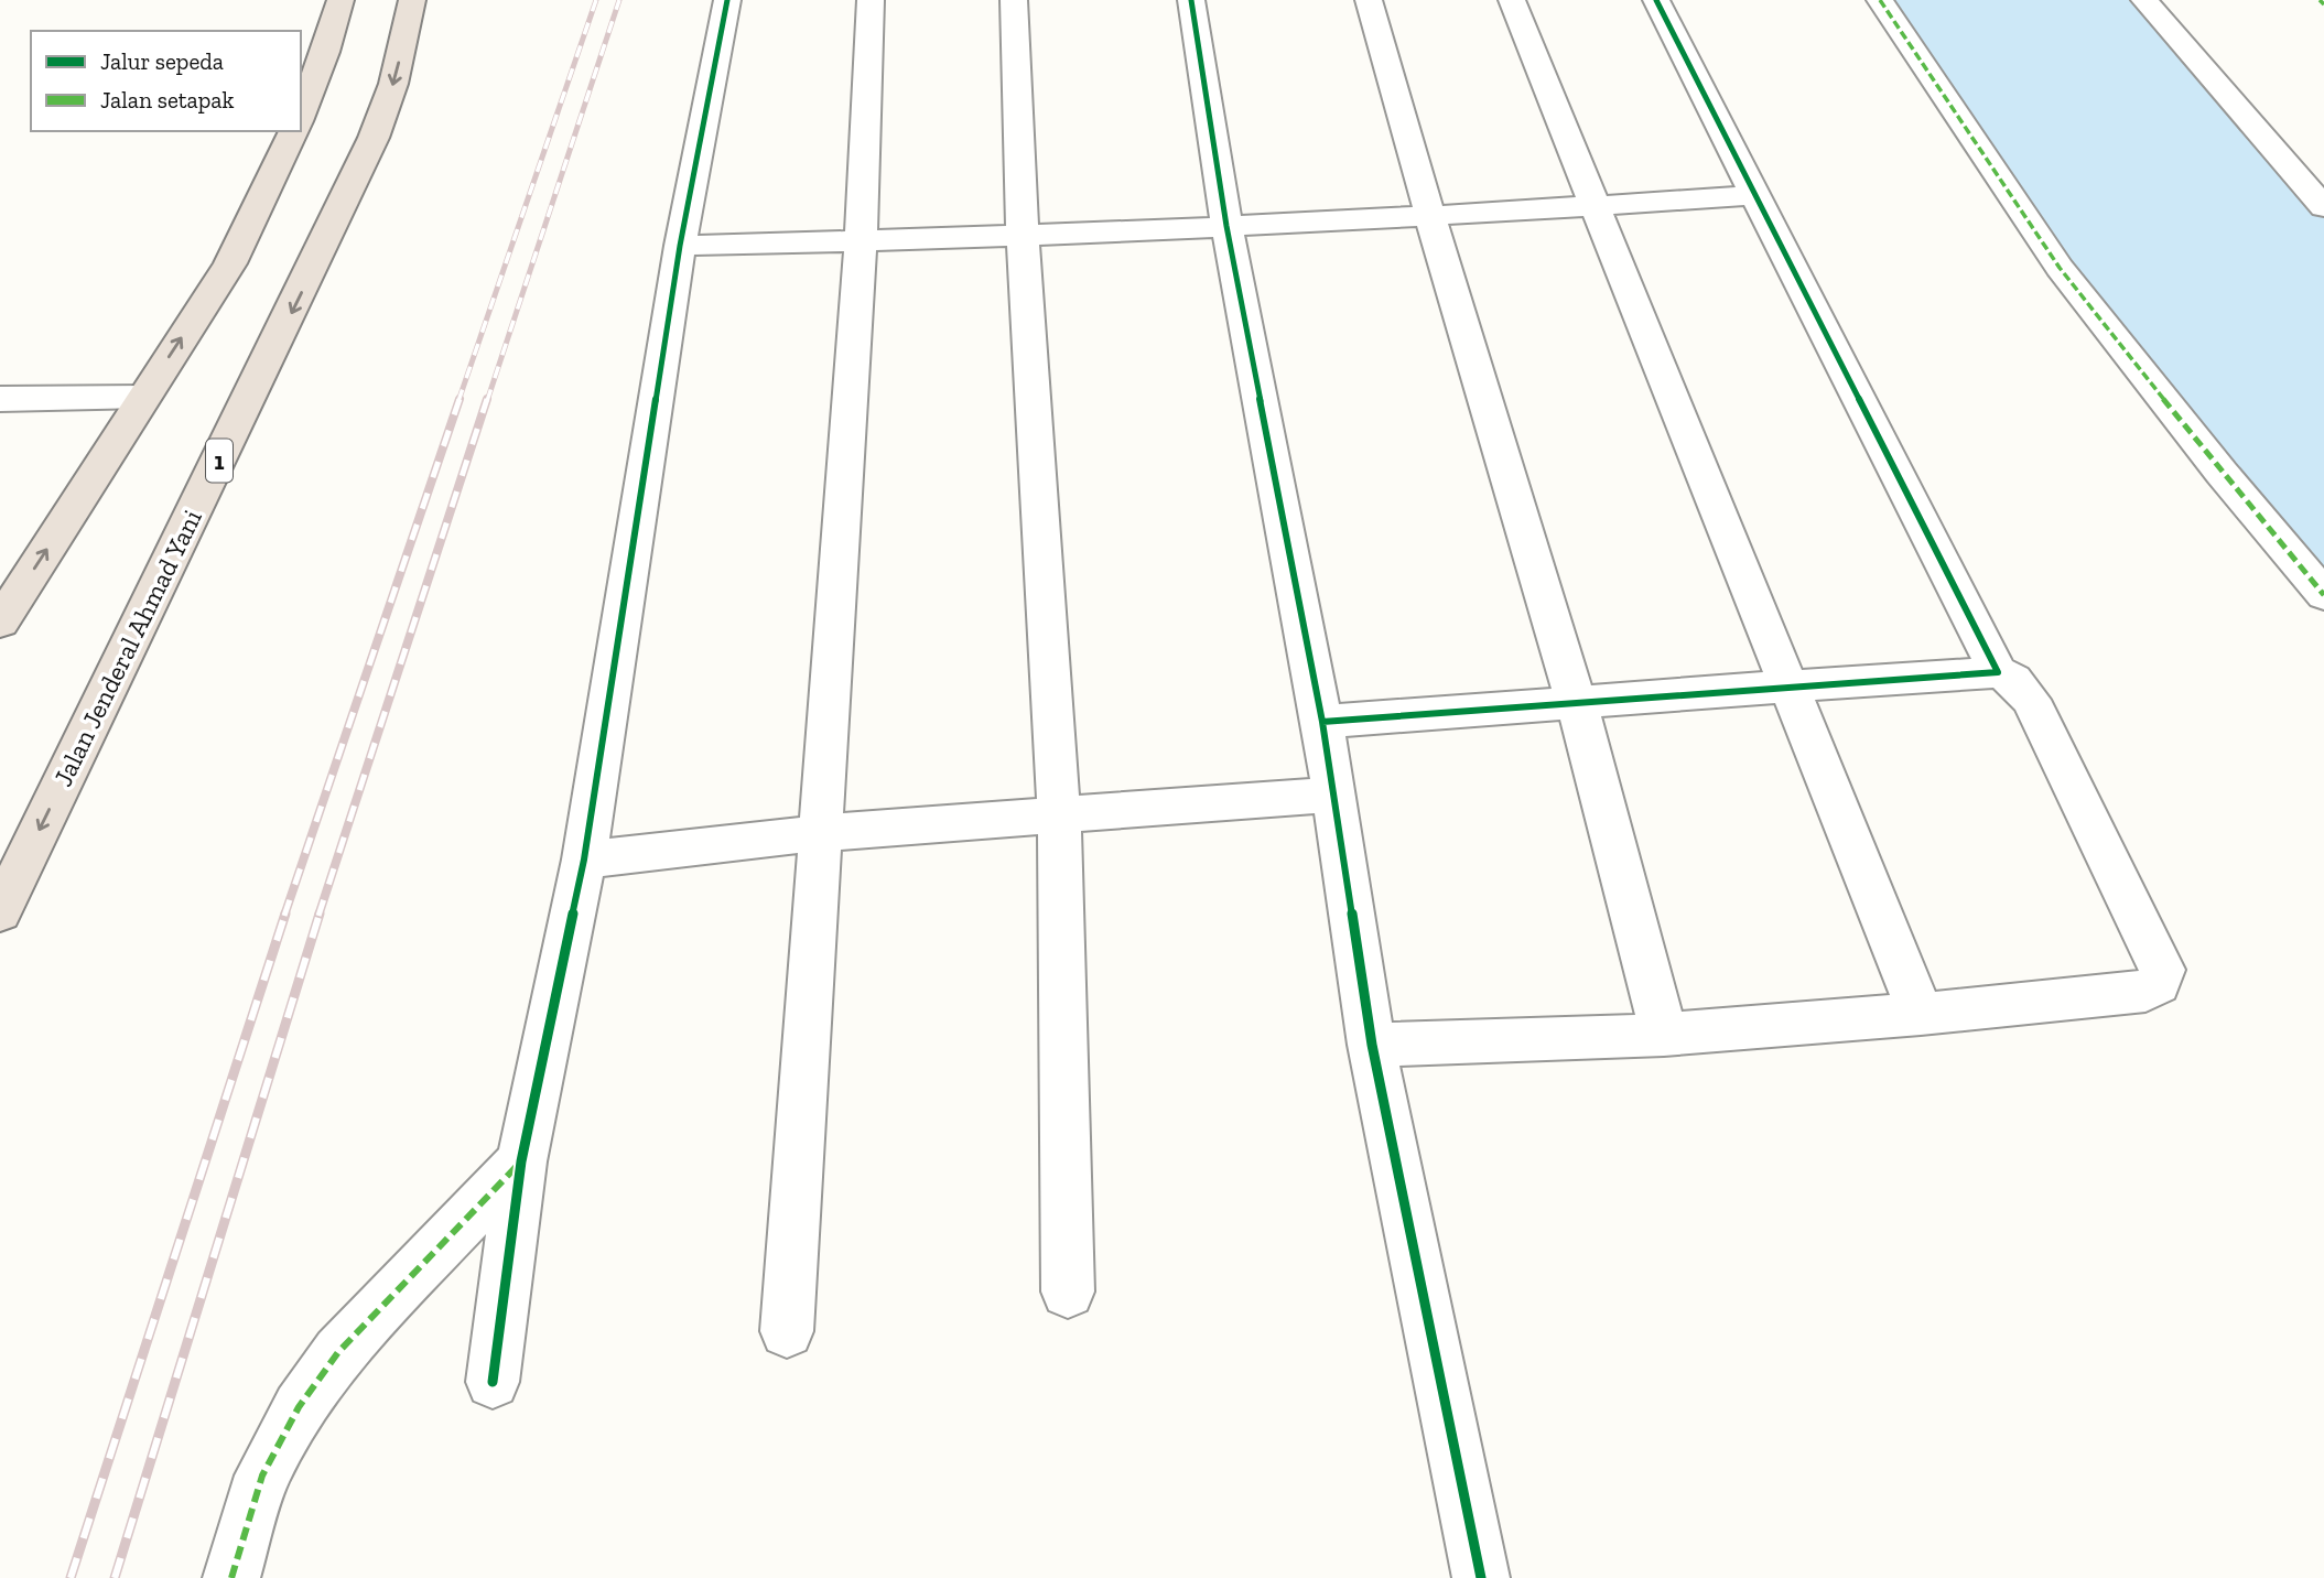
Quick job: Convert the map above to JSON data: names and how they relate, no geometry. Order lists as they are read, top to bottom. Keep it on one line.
{"streets":{"highway":["1","Jalan Jenderal Ahmad Yani"]},"legend":["Jalur sepeda","Jalan setapak"]}
